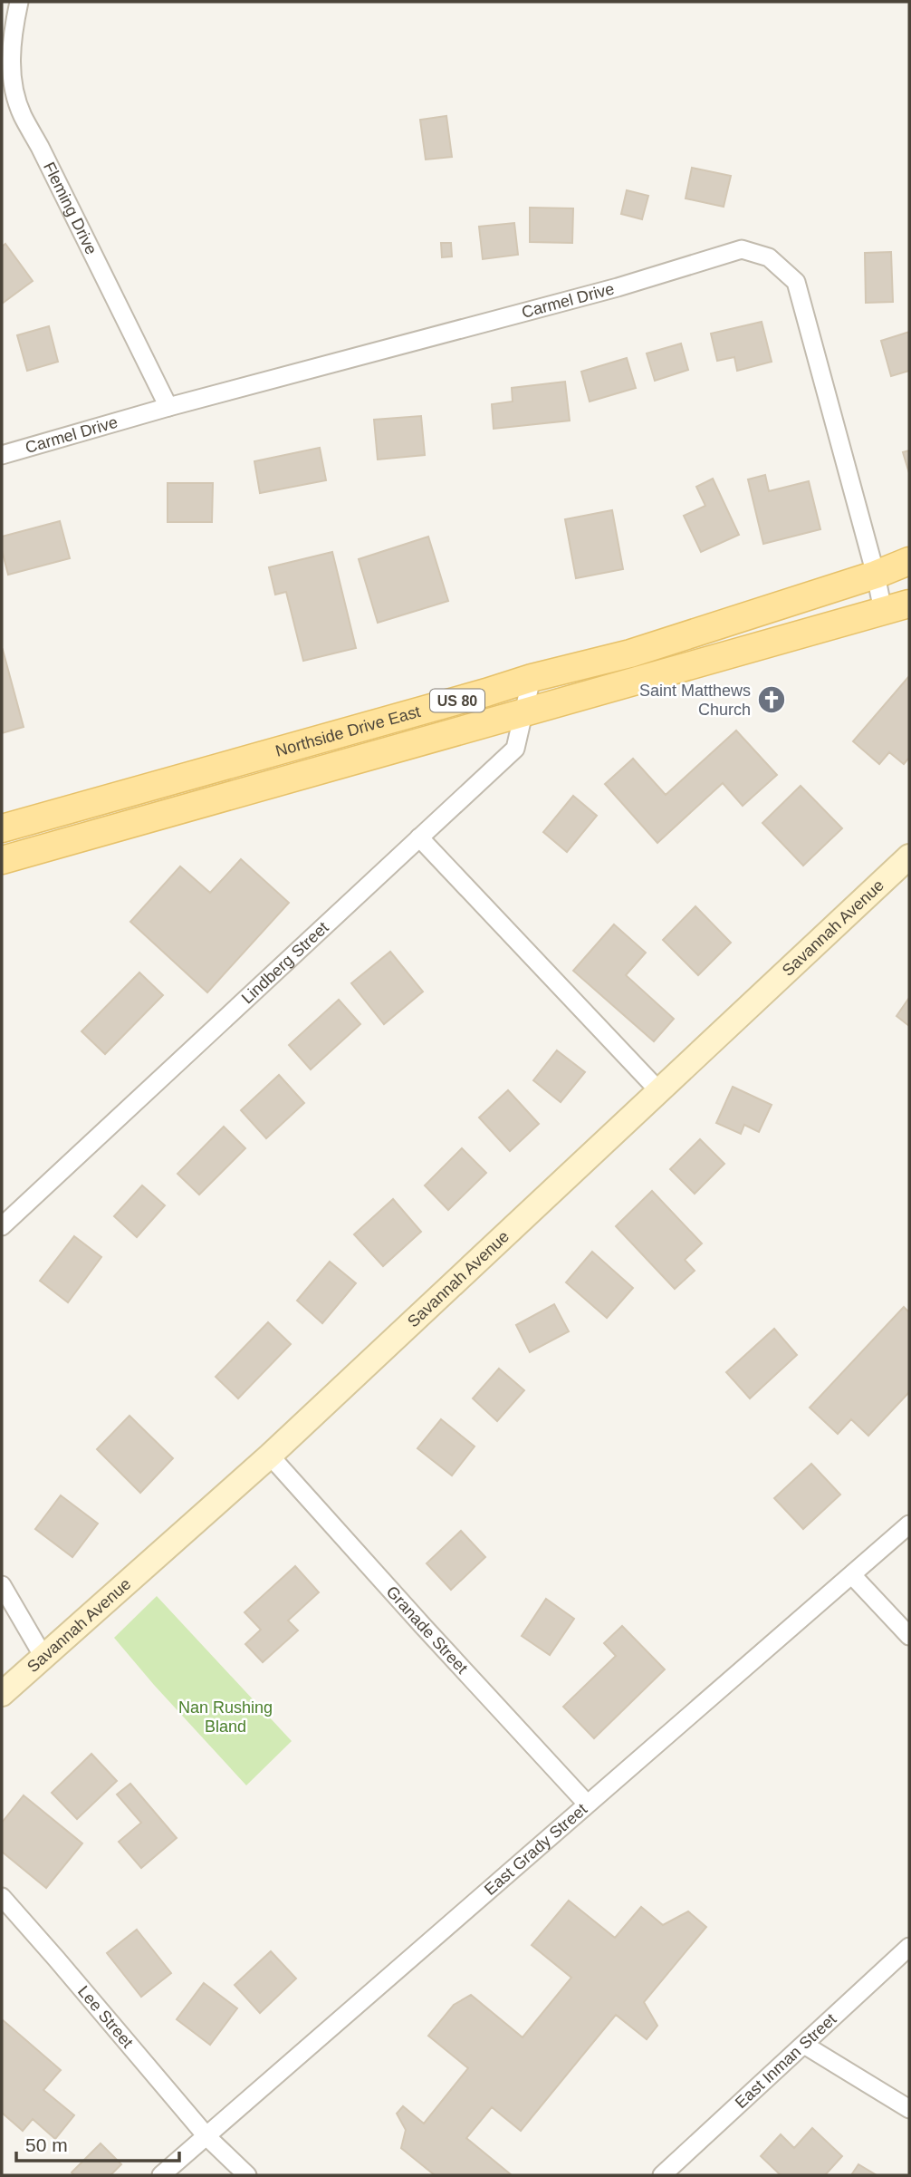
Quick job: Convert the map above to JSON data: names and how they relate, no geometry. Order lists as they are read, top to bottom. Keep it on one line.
{"streets":{"main road":["US 80","Northside Drive East"],"street":["Fleming Drive","Carmel Drive","Savannah Avenue","Lindberg Street","Granade Street","East Grady Street","Lee Street","East Inman Street"]},"crossings":[["Fleming Drive","Carmel Drive"],["Carmel Drive","Northside Drive East"],["Northside Drive East","Lindberg Street"],["Savannah Avenue","Granade Street"],["Granade Street","East Grady Street"],["East Grady Street","Lee Street"]],"parks":["Nan Rushing Bland"],"places":{"church":["Saint Matthews Church"]},"scale_bar":"50 m"}
